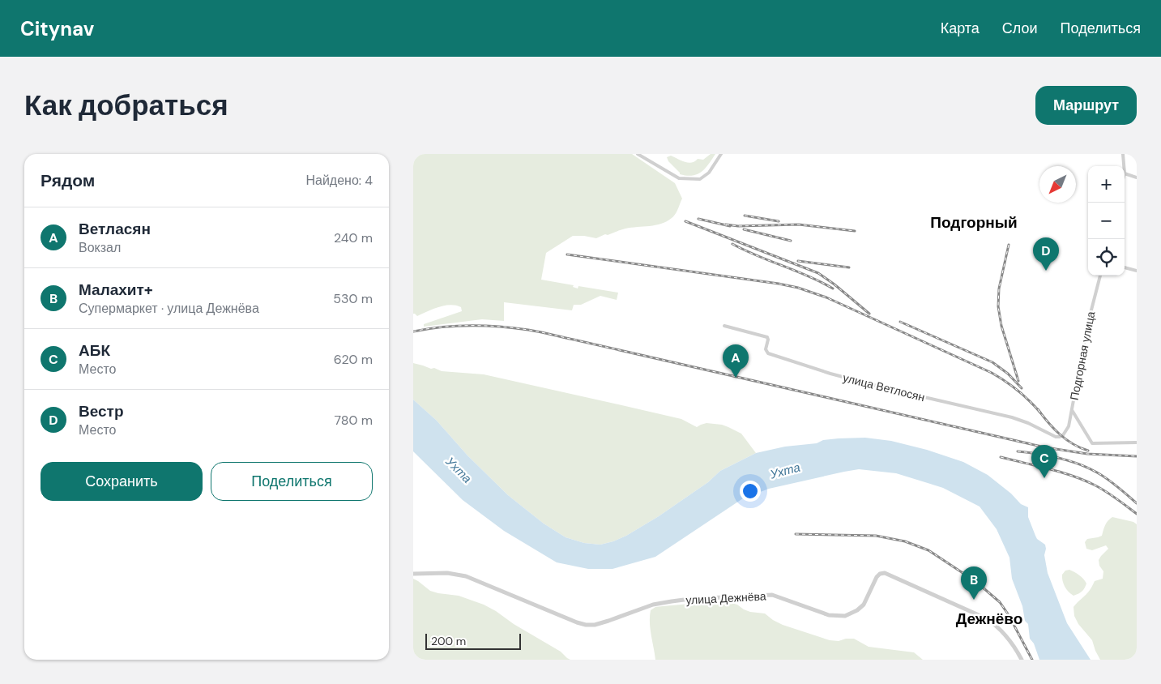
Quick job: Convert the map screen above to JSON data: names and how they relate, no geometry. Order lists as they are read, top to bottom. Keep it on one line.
{"streets":{"street":["Подгорная улица","улица Ветлосян","улица Дежнёва"]},"crossings":[["Подгорная улица","улица Ветлосян"]],"districts":["Подгорный","Дежнёво"],"water":["Ухта"],"scale_bar":"200 m","north":"bottom left","page":{"header":"Citynav","nav":["Карта","Слои","Поделиться"],"buttons":["Маршрут",["Сохранить","Поделиться"]],"title":"Как добраться","heading":["Рядом","Найдено: 4"],"map_buttons":["+","−"],"list":[{"mark":"A","name":"Ветласян","note":"Вокзал","value":"240 m"},{"mark":"B","name":"Малахит+","note":"Супермаркет · улица Дежнёва","value":"530 m"},{"mark":"C","name":"АБК","note":"Место","value":"620 m"},{"mark":"D","name":"Вестр","note":"Место","value":"780 m"}],"pins":["D","A","C","B"],"scale":"200 m"}}
